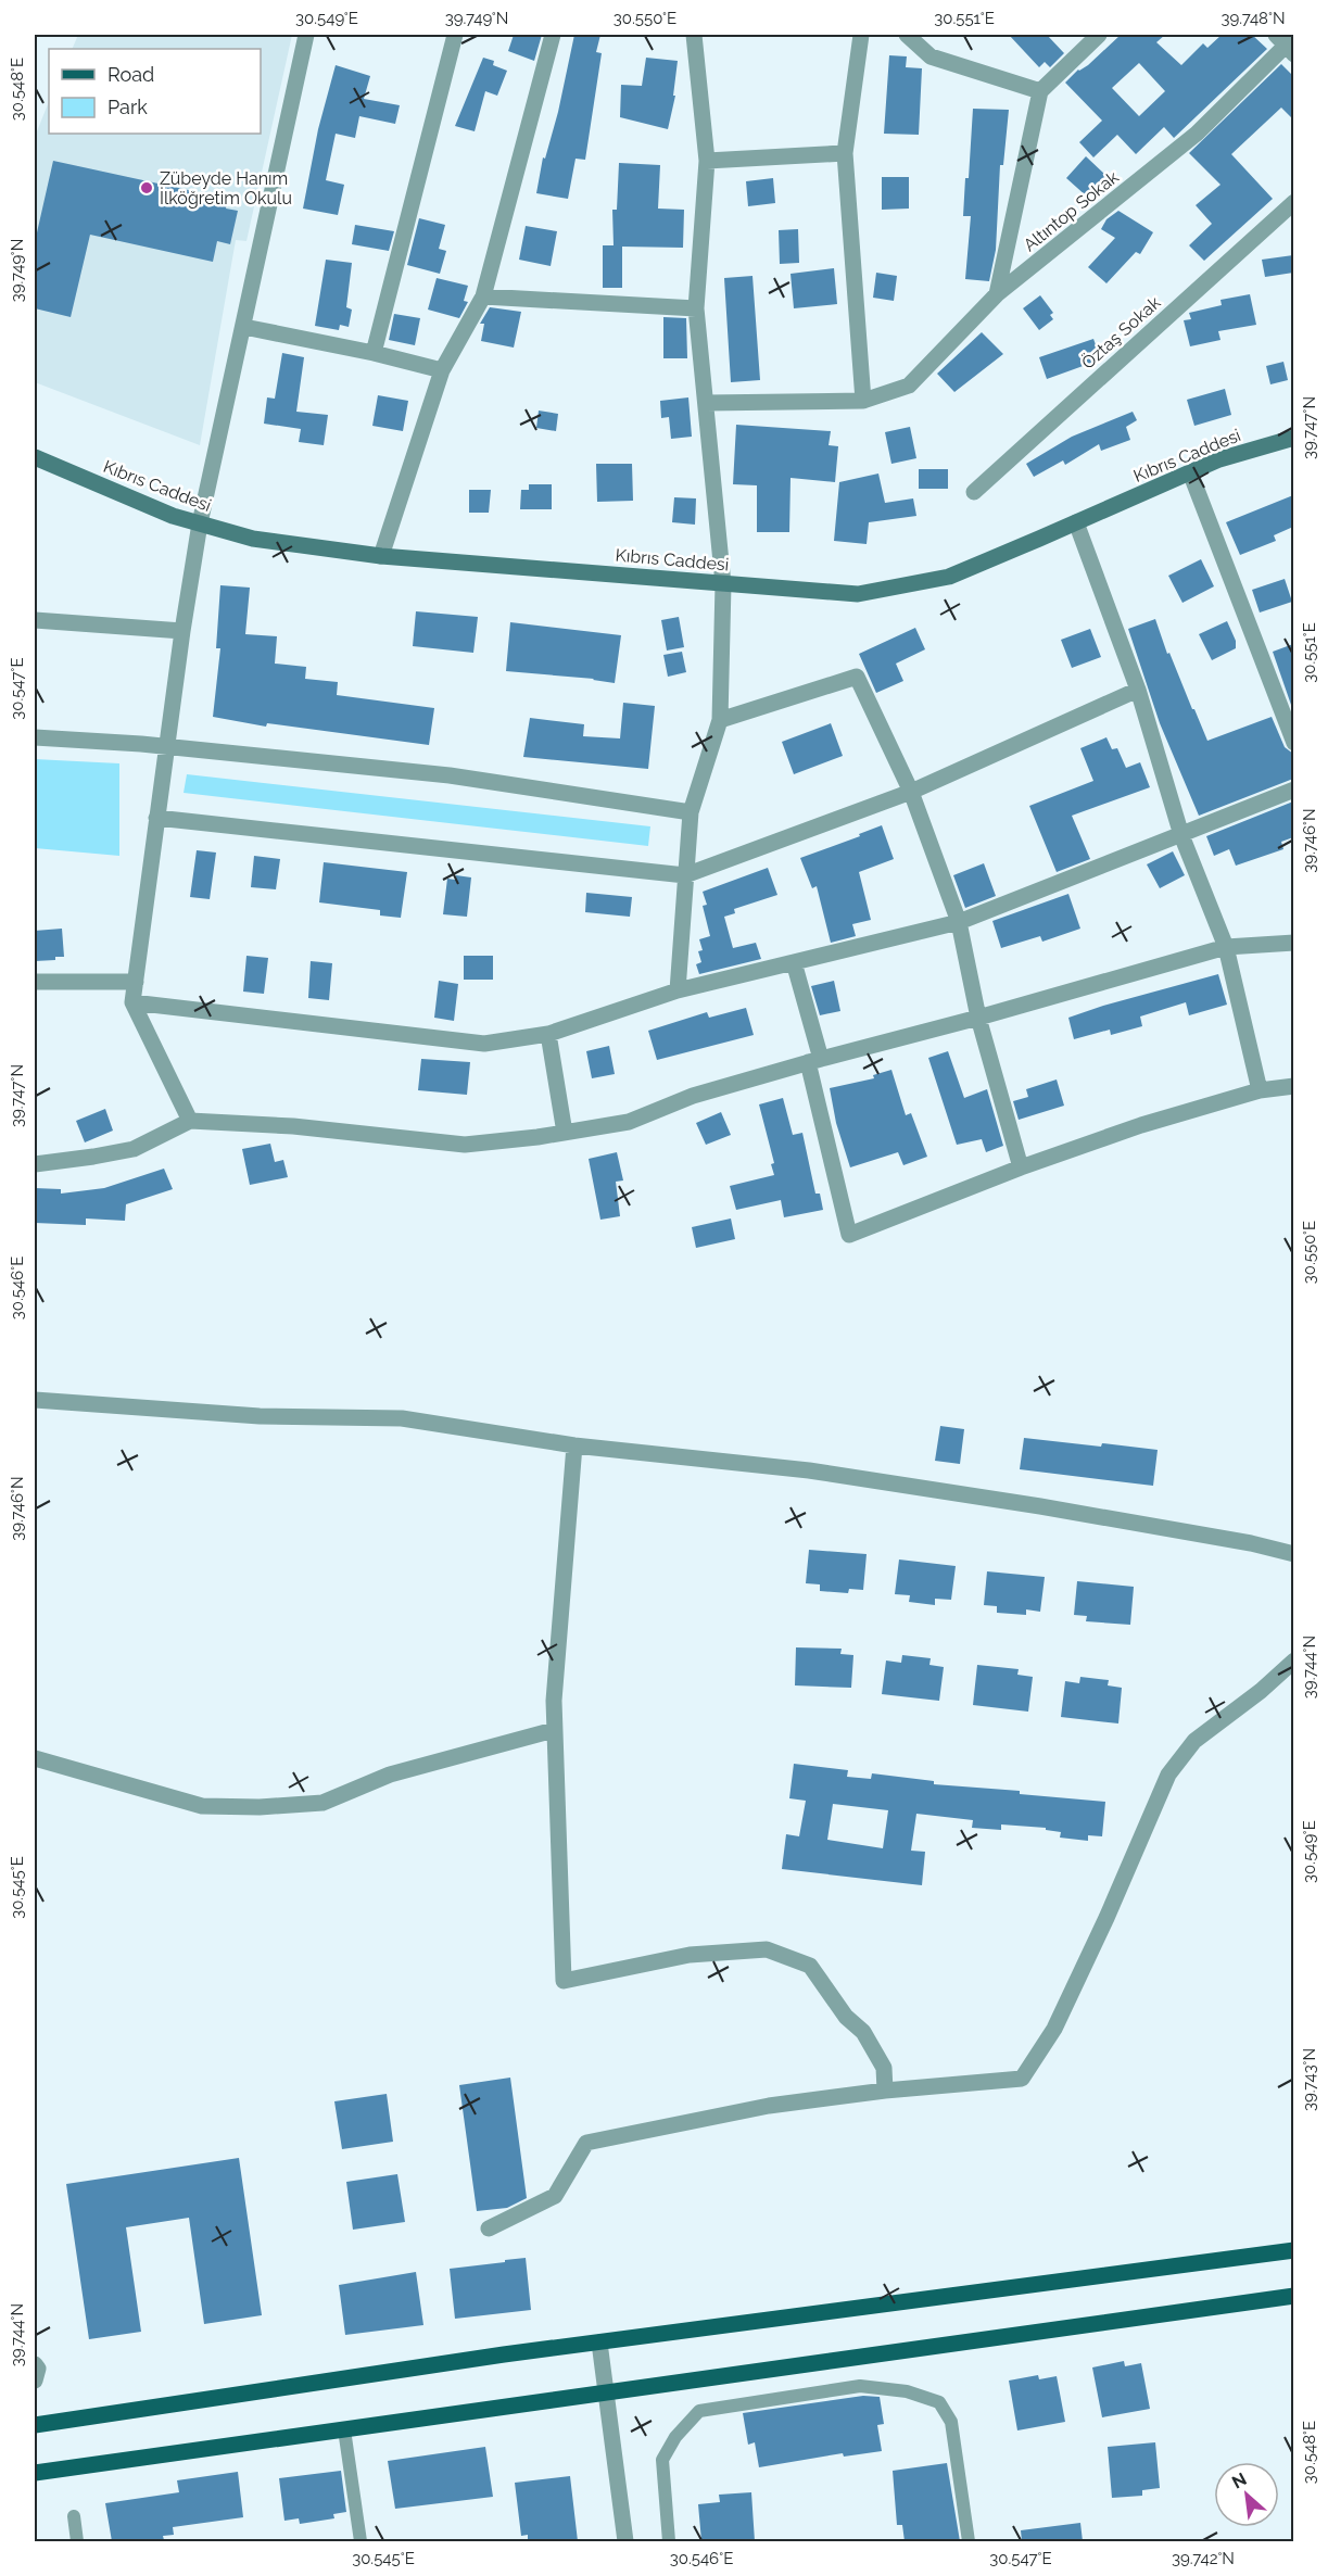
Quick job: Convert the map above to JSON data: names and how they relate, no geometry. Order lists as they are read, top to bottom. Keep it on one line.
{"streets":{"main road":["Kıbrıs Caddesi"],"street":["Altıntop Sokak","Öztaş Sokak"]},"places":["Zübeyde Hanım İlköğretim Okulu"],"legend":["Road","Park"],"north":"top left","coordinates":["30.549°E","39.749°N","30.550°E","30.551°E","39.748°N","30.548°E","39.747°N","30.547°E","39.746°N","30.546°E","39.744°N","30.545°E","39.743°N","39.742°N"]}
